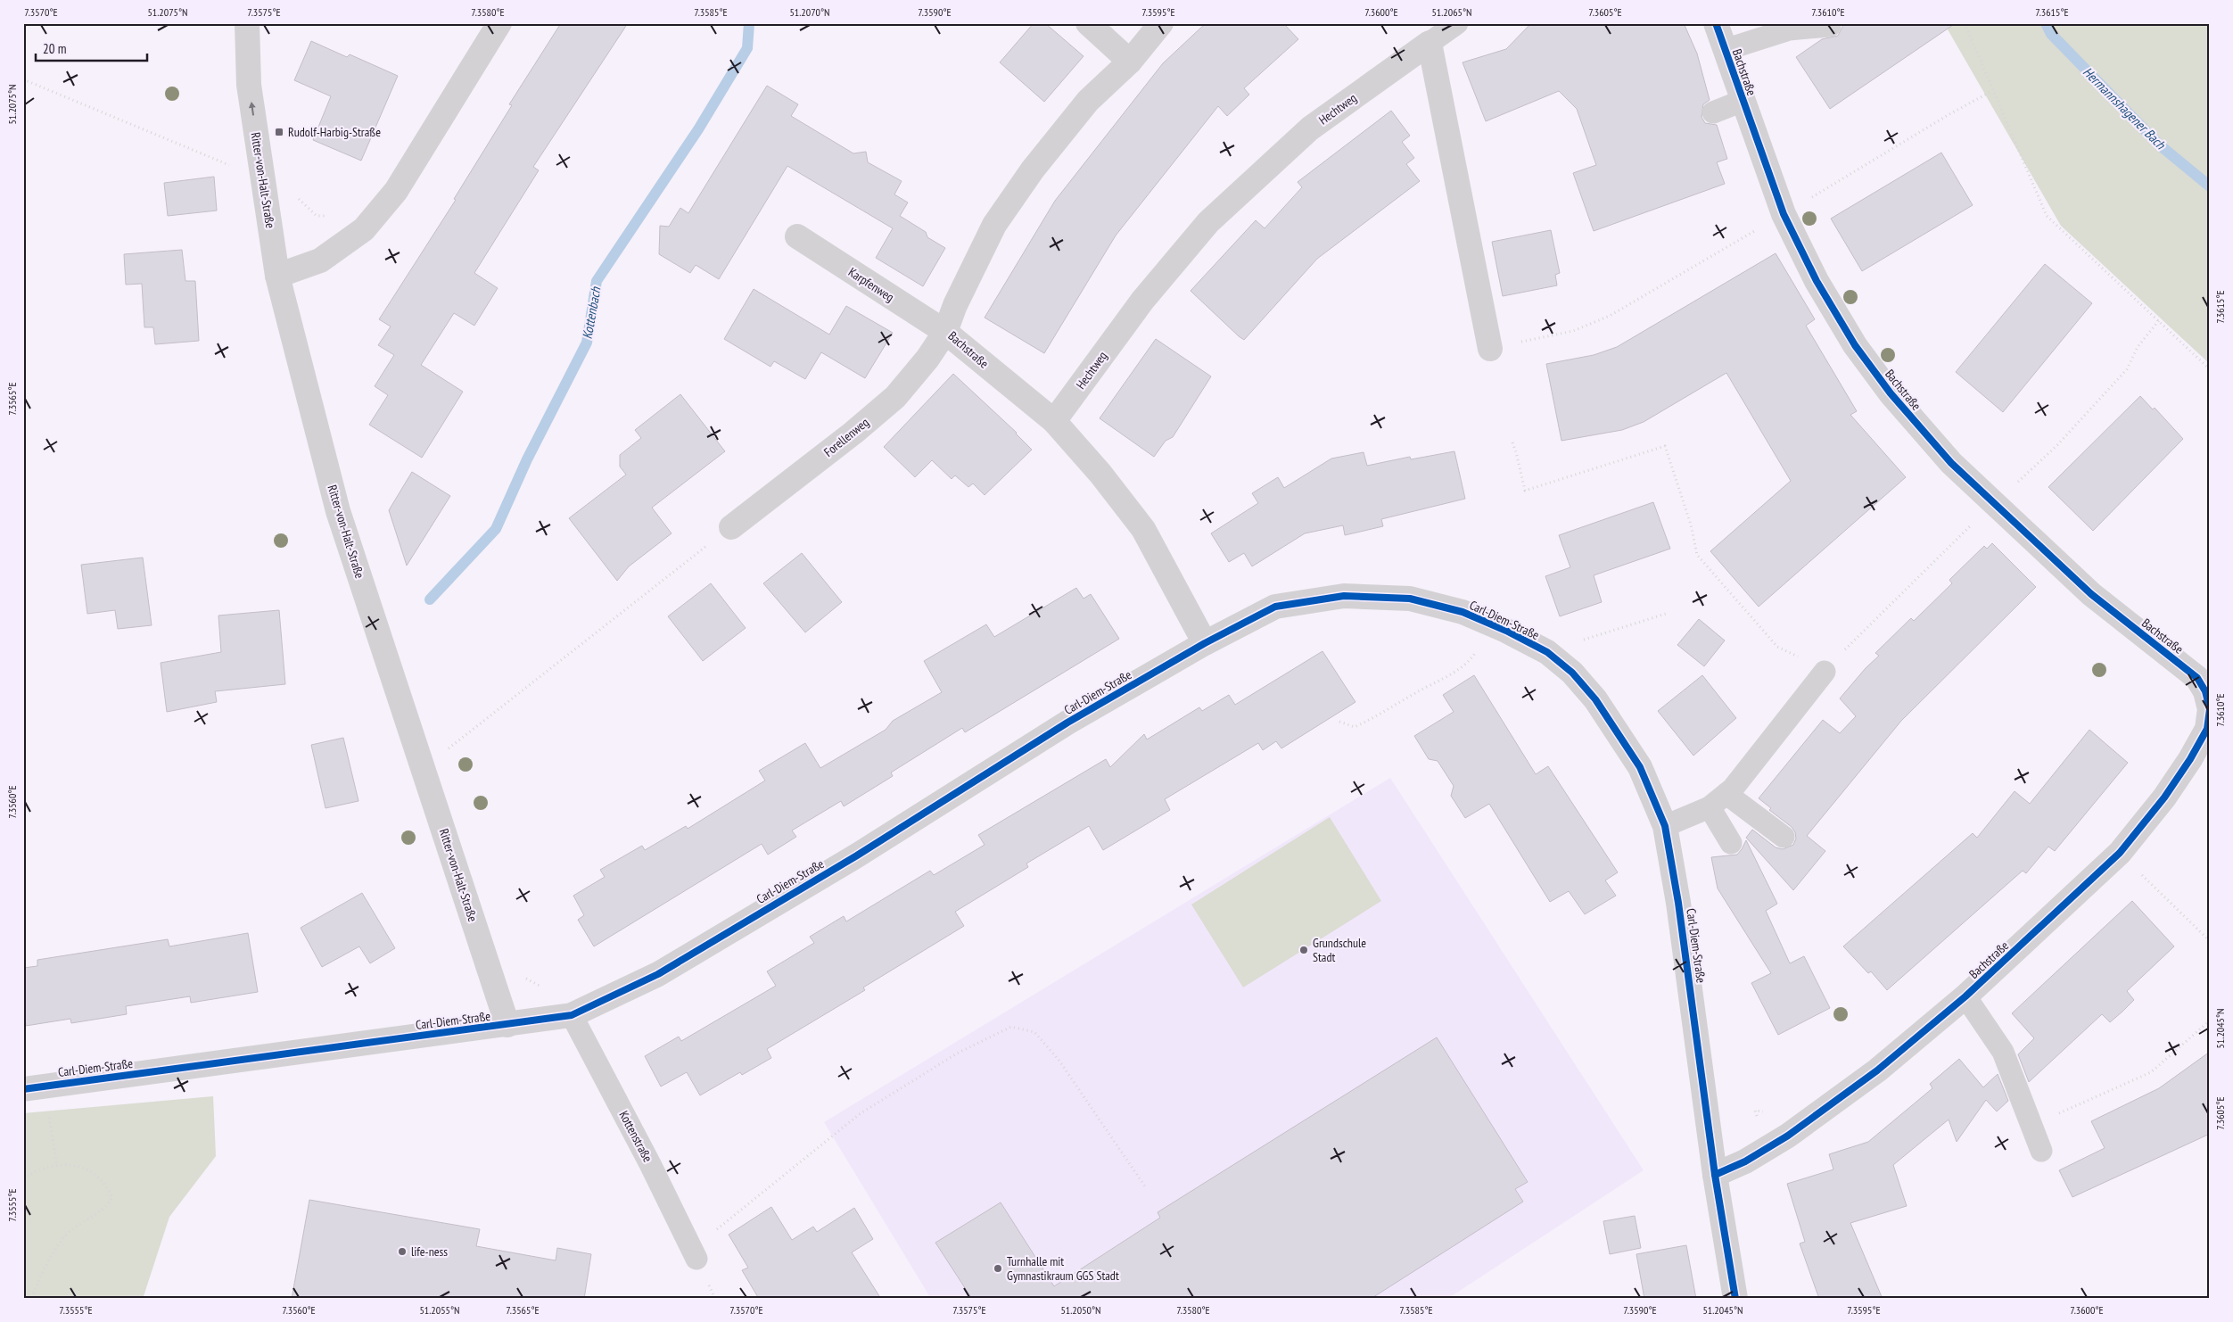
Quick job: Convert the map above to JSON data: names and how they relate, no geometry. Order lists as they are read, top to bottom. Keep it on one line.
{"streets":{"street":["Bachstraße","Hechtweg","Ritter-von-Halt-Straße","Karpfenweg","Forellenweg","Carl-Diem-Straße"],"lane":["Kottenstraße"]},"crossings":[["Bachstraße","Hechtweg"],["Bachstraße","Karpfenweg"],["Bachstraße","Forellenweg"],["Bachstraße","Carl-Diem-Straße"],["Ritter-von-Halt-Straße","Carl-Diem-Straße"],["Karpfenweg","Forellenweg"],["Carl-Diem-Straße","Kottenstraße"]],"water":["Hermannshagener Bach","Kottenbach"],"places":{"transit":["Rudolf-Harbig-Straße"],"other":["Grundschule Stadt","life-ness","Turnhalle mit Gymnastikraum GGS Stadt"]},"scale_bar":"20 m","coordinates":["7.3570°E","51.2075°N","7.3575°E","7.3580°E","7.3585°E","51.2070°N","7.3590°E","7.3595°E","7.3600°E","51.2065°N","7.3605°E","7.3610°E","7.3615°E","7.3565°E","7.3560°E","51.2045°N","7.3555°E","51.2055°N","51.2050°N"]}
